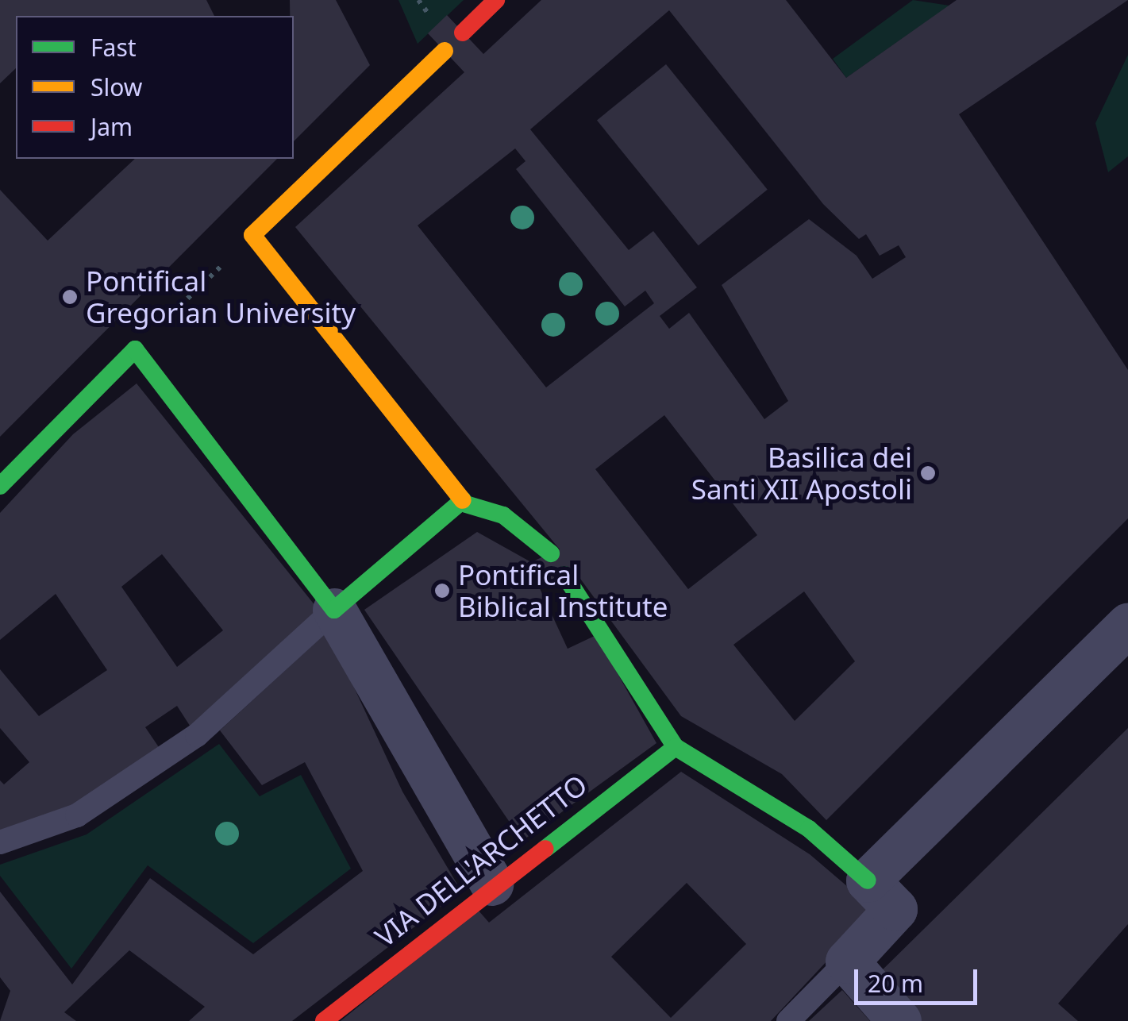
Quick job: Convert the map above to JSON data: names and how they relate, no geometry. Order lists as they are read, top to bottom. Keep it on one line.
{"streets":{"street":["VIA DELL'ARCHETTO"]},"places":["Pontifical Gregorian University","Basilica dei Santi XII Apostoli","Pontifical Biblical Institute"],"legend":["Fast","Slow","Jam"],"scale_bar":"20 m"}
